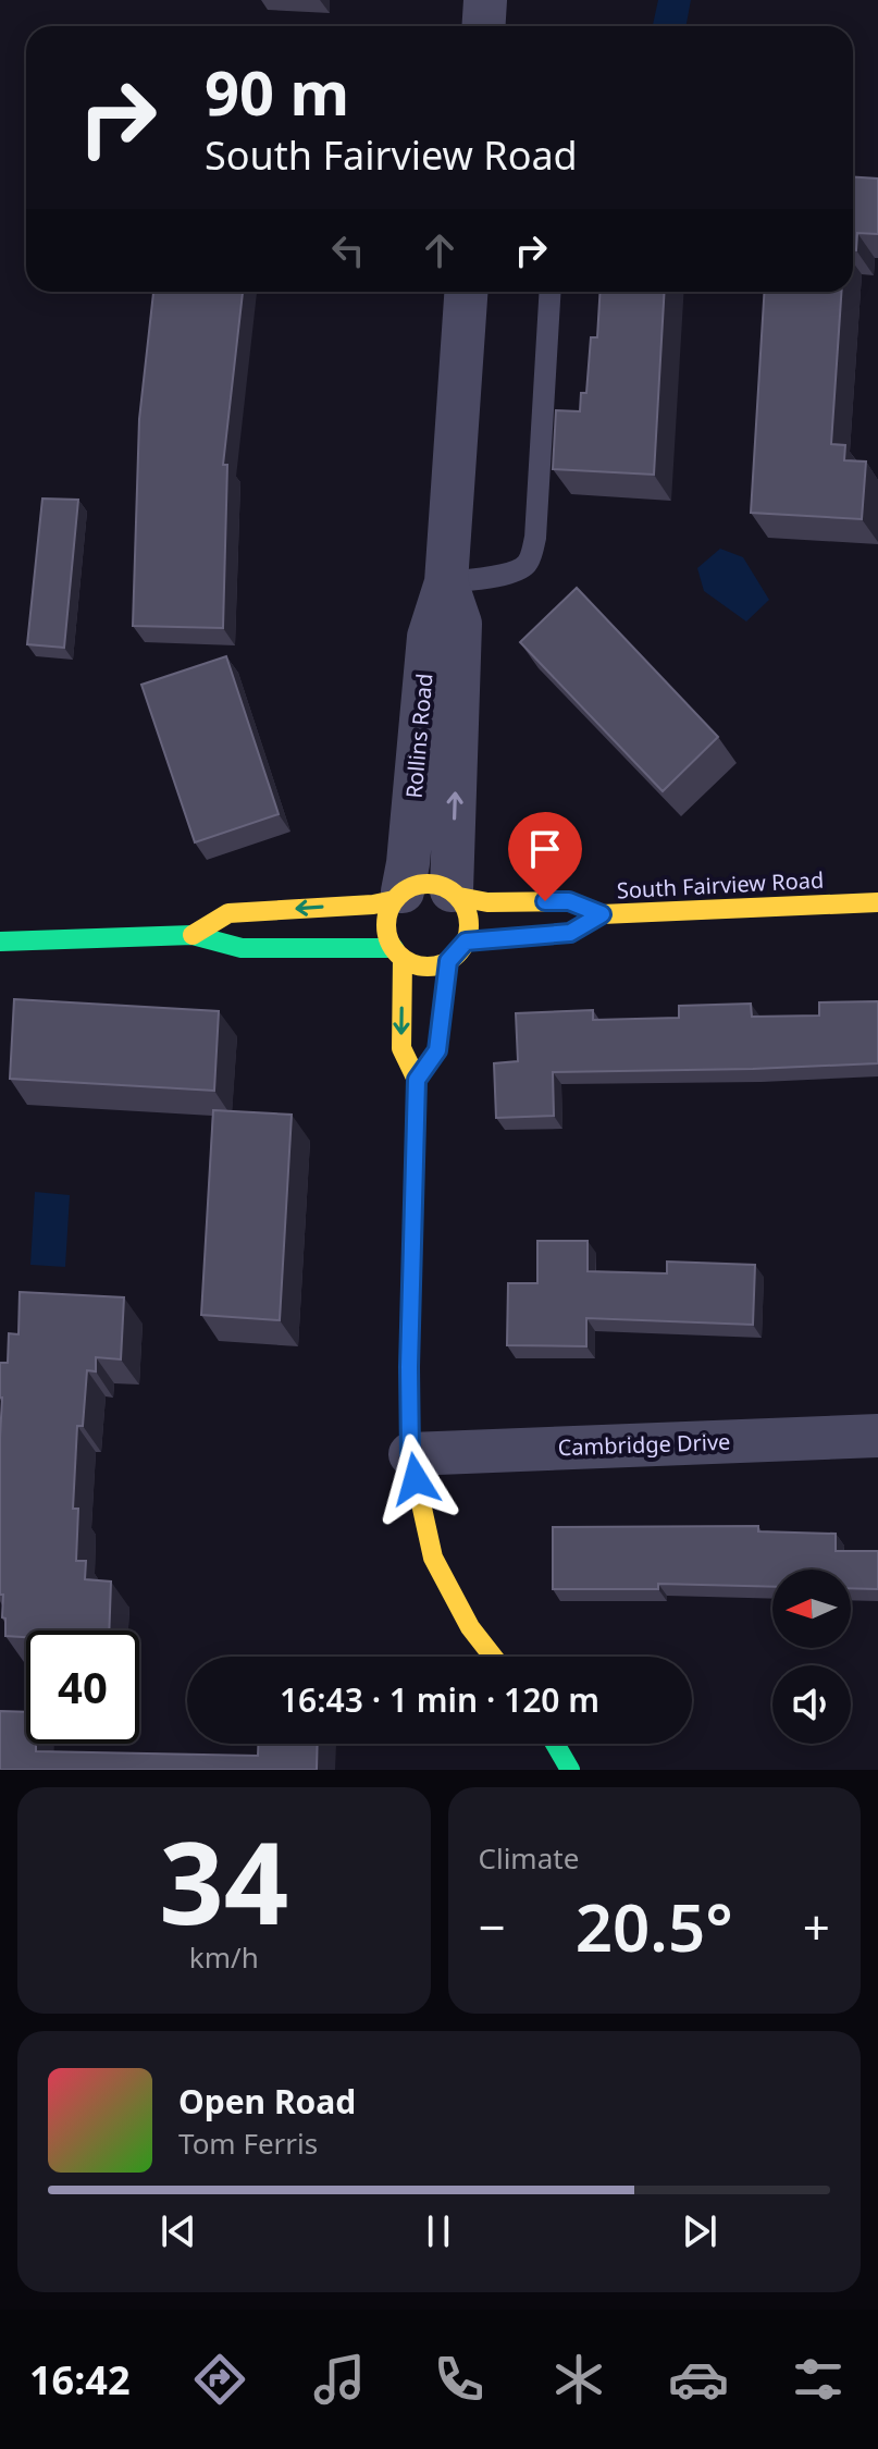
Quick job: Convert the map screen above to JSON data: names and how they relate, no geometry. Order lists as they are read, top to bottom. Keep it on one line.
{"streets":{"street":["Rollins Road","South Fairview Road","Cambridge Drive"]},"crossings":[["Rollins Road","South Fairview Road"]],"north":"left","page":{"turn":["90 m","South Fairview Road"],"limit":"40","trip":"16:43 · 1 min · 120 m","tile":[["34","km/h"],"Climate"],"heat":["−","20.5°","+"],"song":["Open Road","Tom Ferris"],"tabs":"16:42"}}
